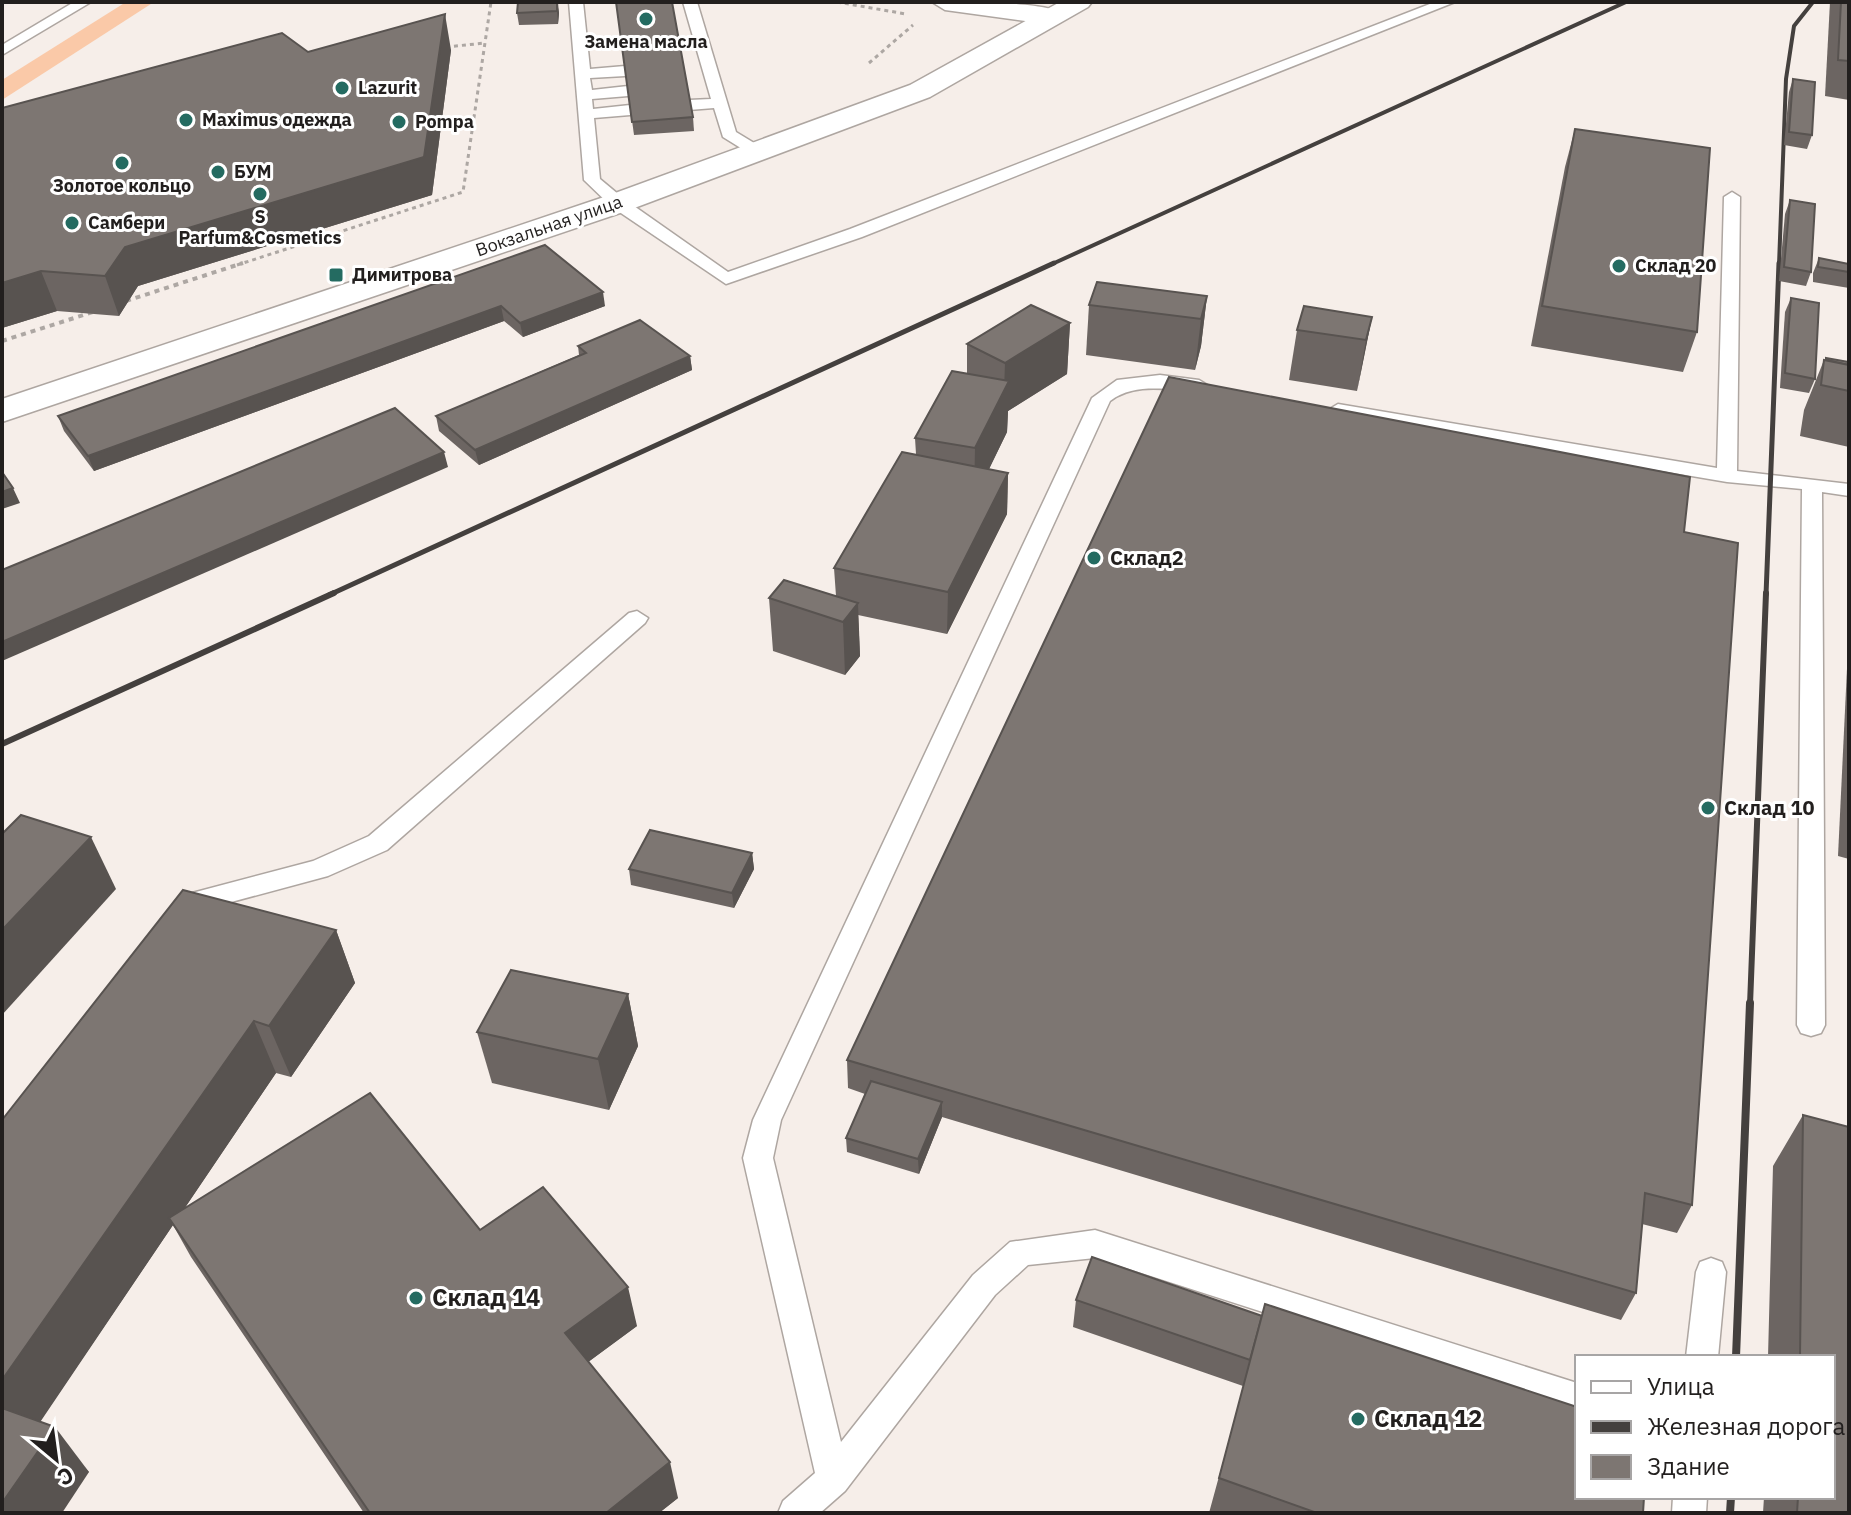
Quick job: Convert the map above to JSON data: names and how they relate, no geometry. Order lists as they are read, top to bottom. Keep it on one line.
{"streets":{"street":["Вокзальная улица"]},"places":{"other":["Замена масла","Lazurit","Maximus одежда","Pompa","Золотое кольцо","БУМ","S Parfum&Cosmetics","Самбери","Склад 20","Склад2","Склад 10","Склад 14","Склад 12"],"transit":["Димитрова"]},"legend":["Улица","Железная дорога","Здание"],"north":"bottom right"}
